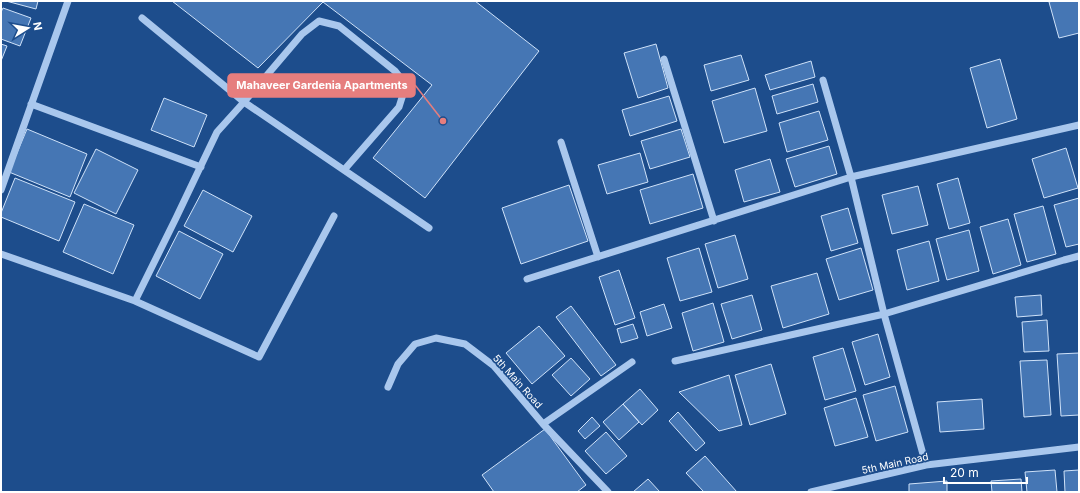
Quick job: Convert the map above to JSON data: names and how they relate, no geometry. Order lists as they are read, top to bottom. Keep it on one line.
{"streets":{"street":["5th Main Road"]},"places":["Mahaveer Gardenia Apartments"],"scale_bar":"20 m","north":"right"}
